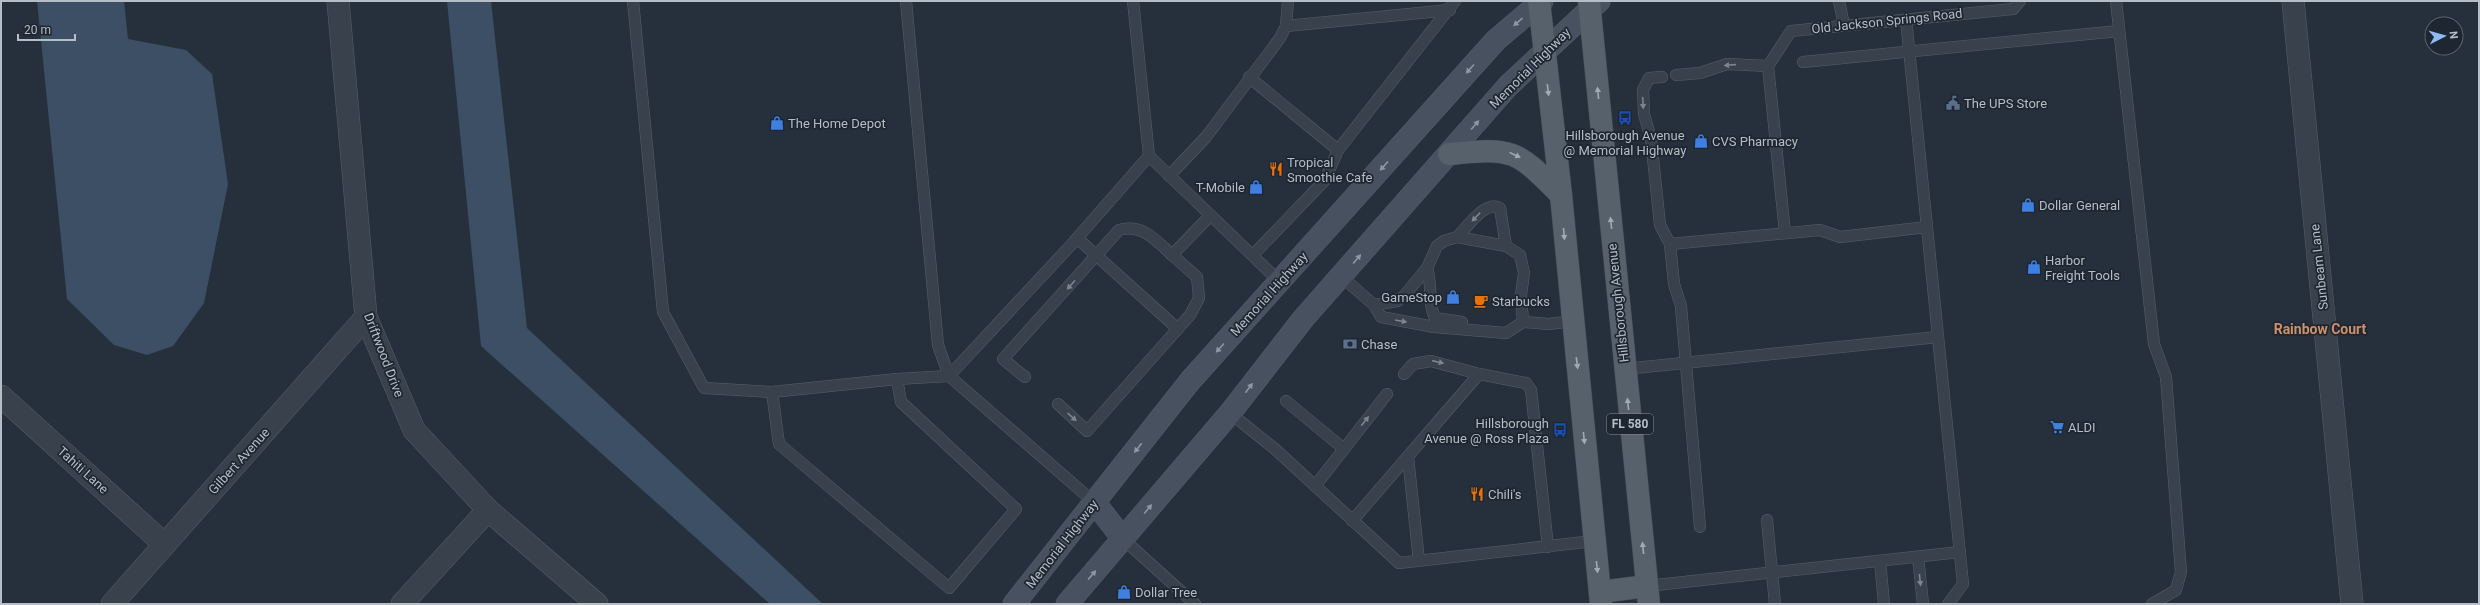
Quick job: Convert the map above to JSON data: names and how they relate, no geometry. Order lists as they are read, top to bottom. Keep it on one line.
{"streets":{"main road":["Memorial Highway","Hillsborough Avenue","FL 580"],"street":["Sunbeam Lane","Driftwood Drive","Gilbert Avenue","Tahiti Lane"],"lane":["Old Jackson Springs Road"]},"crossings":[["Memorial Highway","Hillsborough Avenue"],["Driftwood Drive","Gilbert Avenue"],["Gilbert Avenue","Tahiti Lane"]],"districts":["Rainbow Court"],"places":{"public building":["The UPS Store"],"bus stop":["Hillsborough Avenue @ Memorial Highway","Hillsborough Avenue @ Ross Plaza"],"shop":["The Home Depot","CVS Pharmacy","T-Mobile","Dollar General","Harbor Freight Tools","GameStop","Dollar Tree"],"restaurant":["Tropical Smoothie Cafe","Chili's"],"cafe":["Starbucks"],"bank":["Chase"],"supermarket":["ALDI"]},"scale_bar":"20 m","north":"right"}
